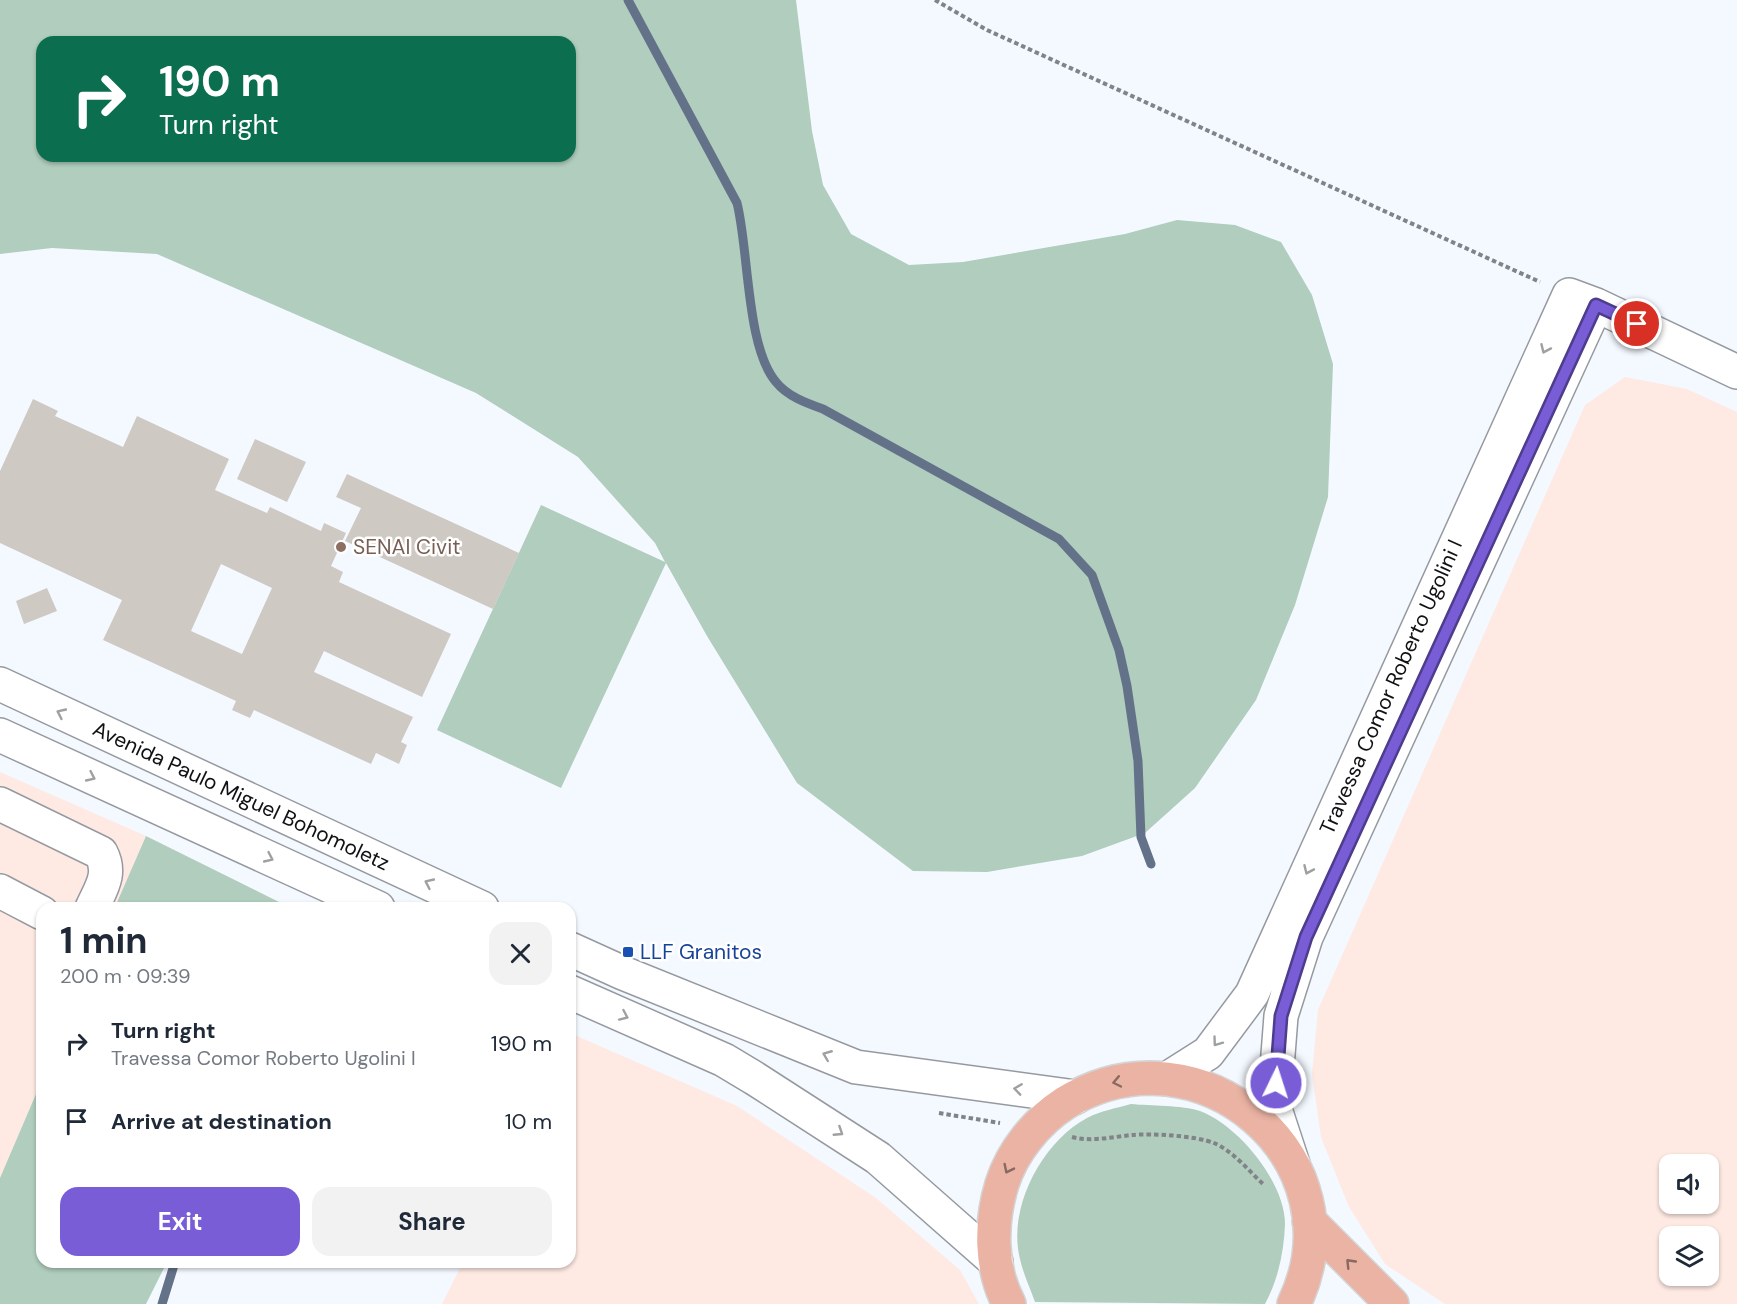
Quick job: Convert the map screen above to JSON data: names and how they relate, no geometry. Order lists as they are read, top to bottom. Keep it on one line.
{"streets":{"street":["Travessa Comor Roberto Ugolini I","Avenida Paulo Miguel Bohomoletz"]},"places":{"other":["SENAI Civit"],"transit":["LLF Granitos"]},"page":{"turn":["190 m","Turn right"],"heading":["1 min","200 m · 09:39"],"list":[{"name":"Turn right","note":"Travessa Comor Roberto Ugolini I","value":"190 m"},{"name":"Arrive at destination","value":"10 m"}],"buttons":["Exit","Share"]}}
